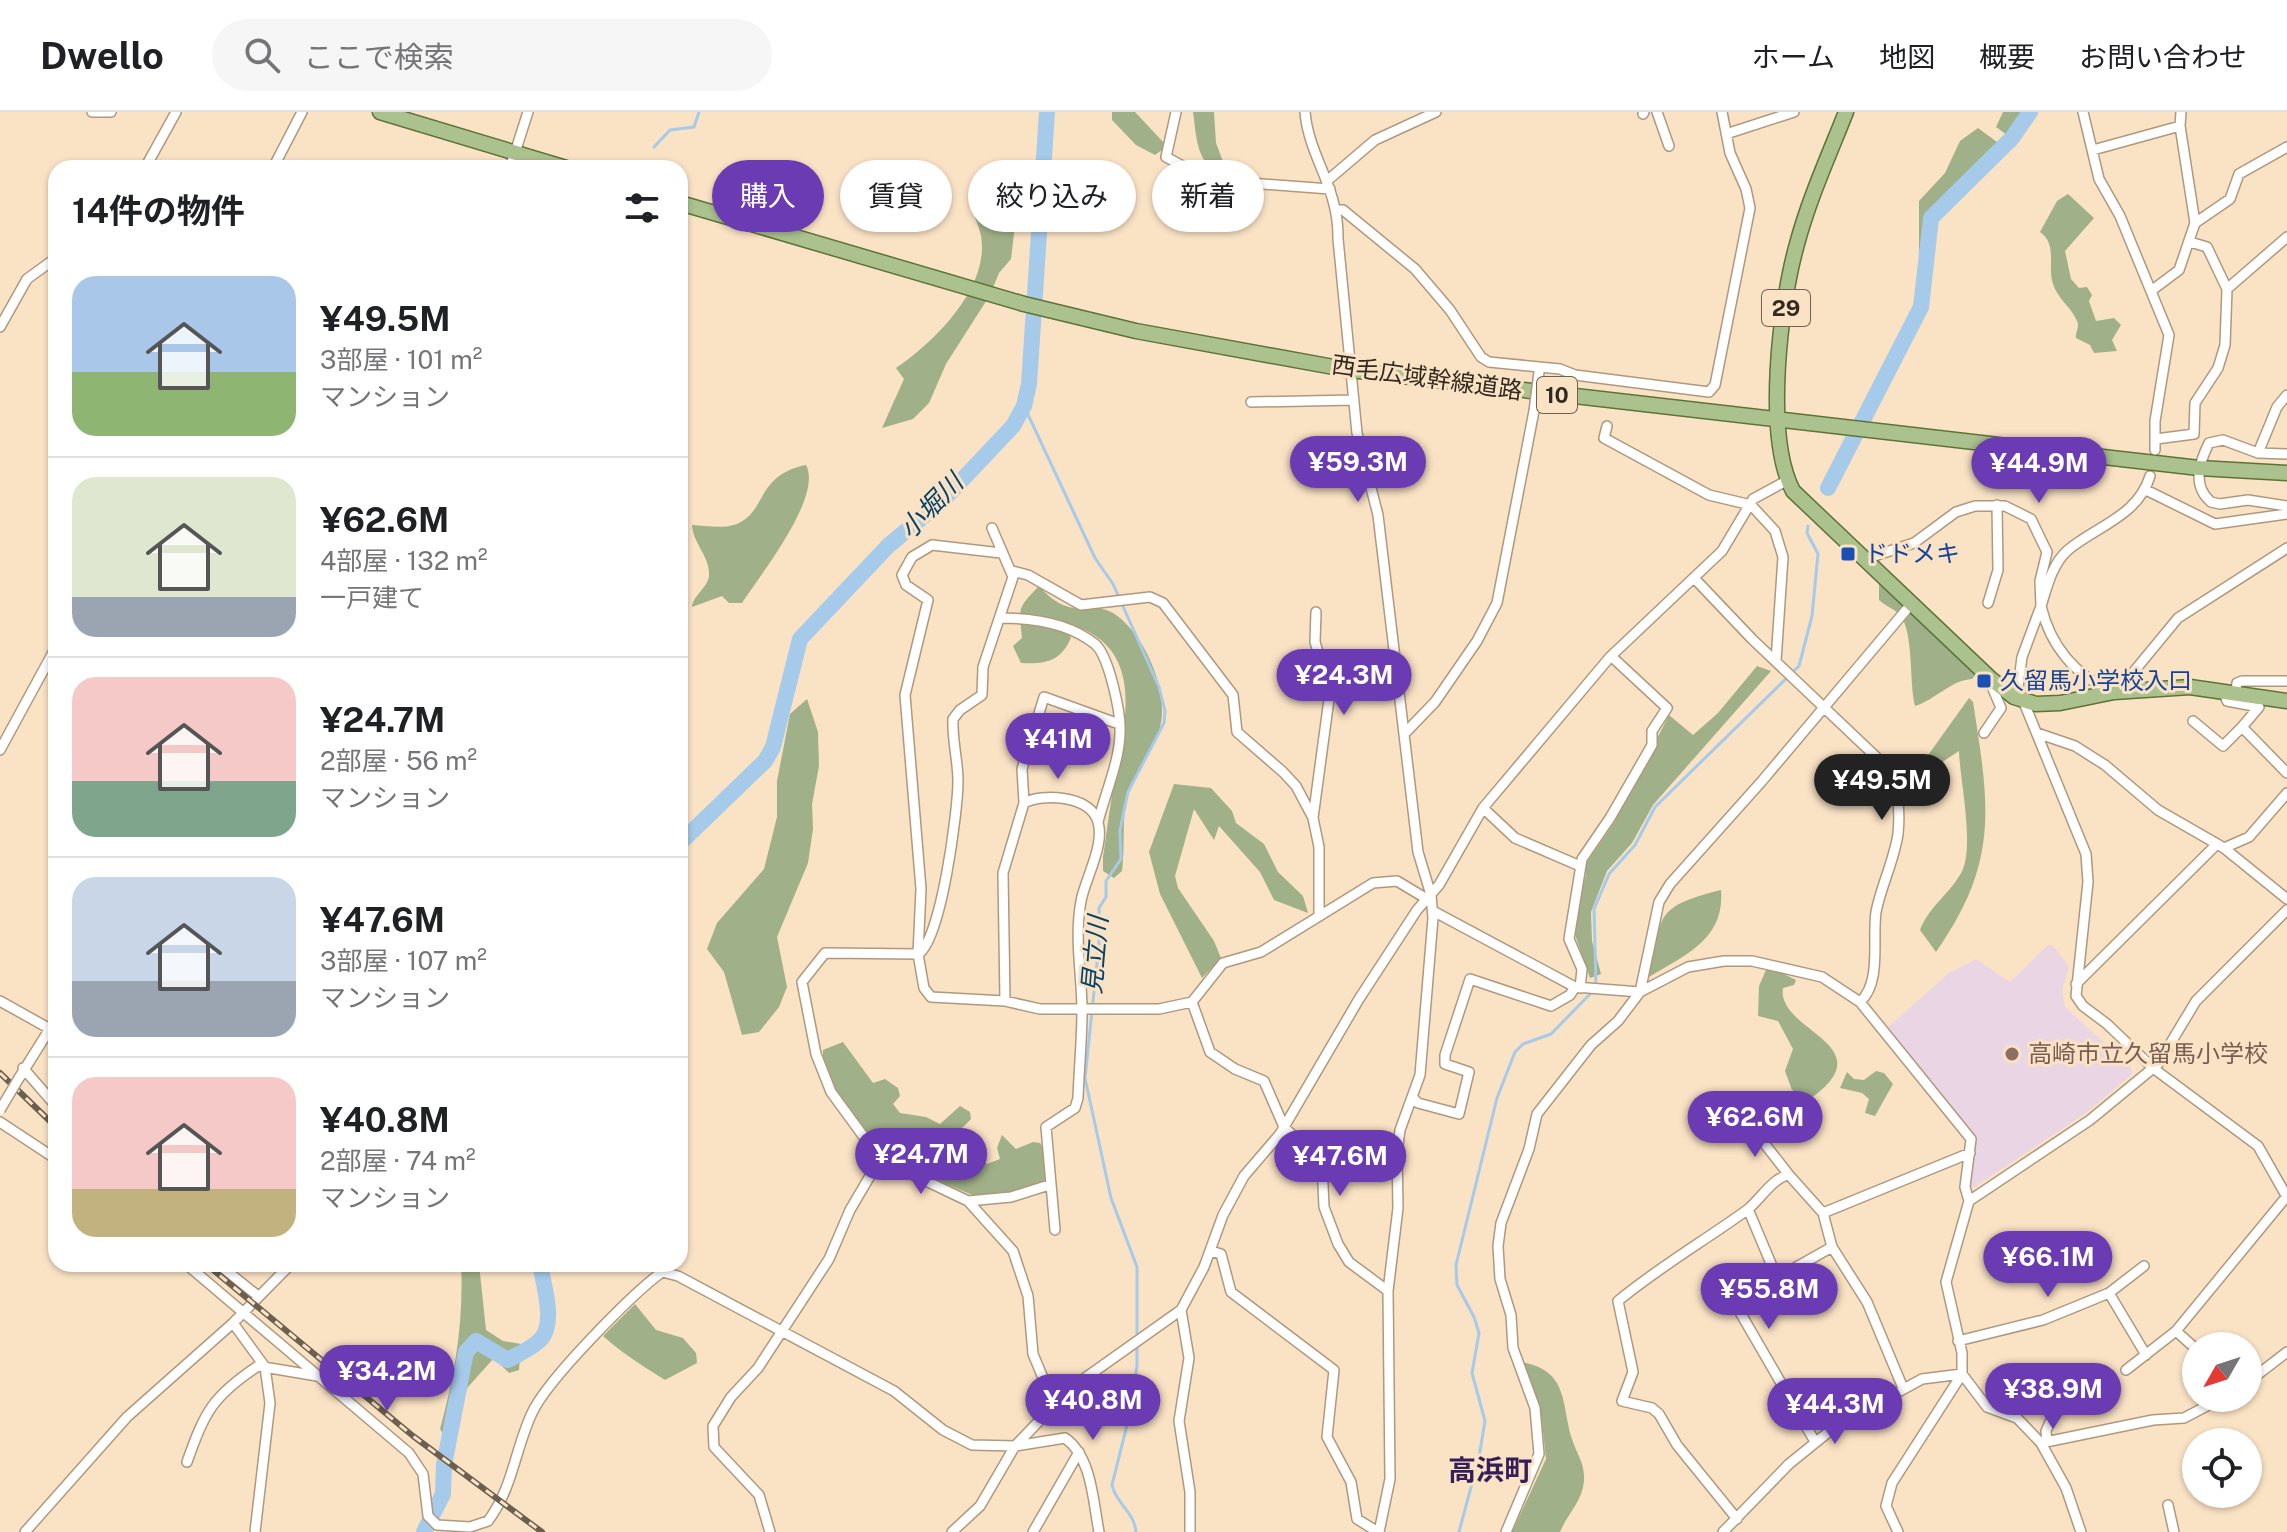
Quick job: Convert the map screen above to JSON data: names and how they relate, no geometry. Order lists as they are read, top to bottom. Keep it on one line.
{"streets":{"main road":["29","西毛広域幹線道路","10"]},"crossings":[["29","西毛広域幹線道路"]],"districts":["高浜町"],"water":["小堀川","見立川"],"places":{"transit":["ドドメキ","久留馬小学校入口"],"other":["高崎市立久留馬小学校"]},"north":"bottom left","page":{"header":"Dwello","search":"ここで検索","nav":["ホーム","地図","概要","お問い合わせ"],"chip":["購入","賃貸","絞り込み","新着"],"heading":"14件の物件","list":[{"name":"¥49.5M","note":"3部屋 · 101 m² · マンション"},{"name":"¥62.6M","note":"4部屋 · 132 m² · 一戸建て"},{"name":"¥24.7M","note":"2部屋 · 56 m² · マンション"},{"name":"¥47.6M","note":"3部屋 · 107 m² · マンション"},{"name":"¥40.8M","note":"2部屋 · 74 m² · マンション"}],"price":["¥59.3M","¥44.9M","¥24.3M","¥41M","¥49.5M","¥62.6M","¥24.7M","¥47.6M","¥66.1M","¥55.8M","¥34.2M","¥38.9M","¥40.8M","¥44.3M"]}}
